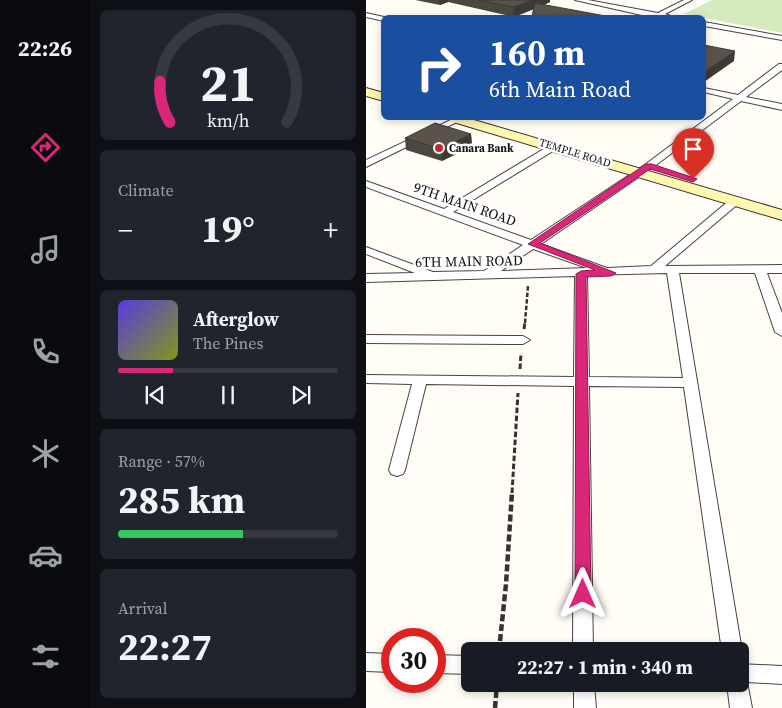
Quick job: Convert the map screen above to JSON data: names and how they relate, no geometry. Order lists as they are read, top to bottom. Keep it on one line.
{"streets":{"street":["TEMPLE ROAD","9TH MAIN ROAD","6TH MAIN ROAD"]},"crossings":[["9TH MAIN ROAD","6TH MAIN ROAD"]],"places":["Canara Bank"],"page":{"tabs":"22:26","turn":["160 m","6th Main Road"],"tile":["Climate",["Range · 57%","285 km"],["Arrival","22:27"]],"heat":["−","19°","+"],"song":["Afterglow","The Pines"],"limit":"30","trip":"22:27 · 1 min · 340 m","gauge":["21","km/h"]}}
